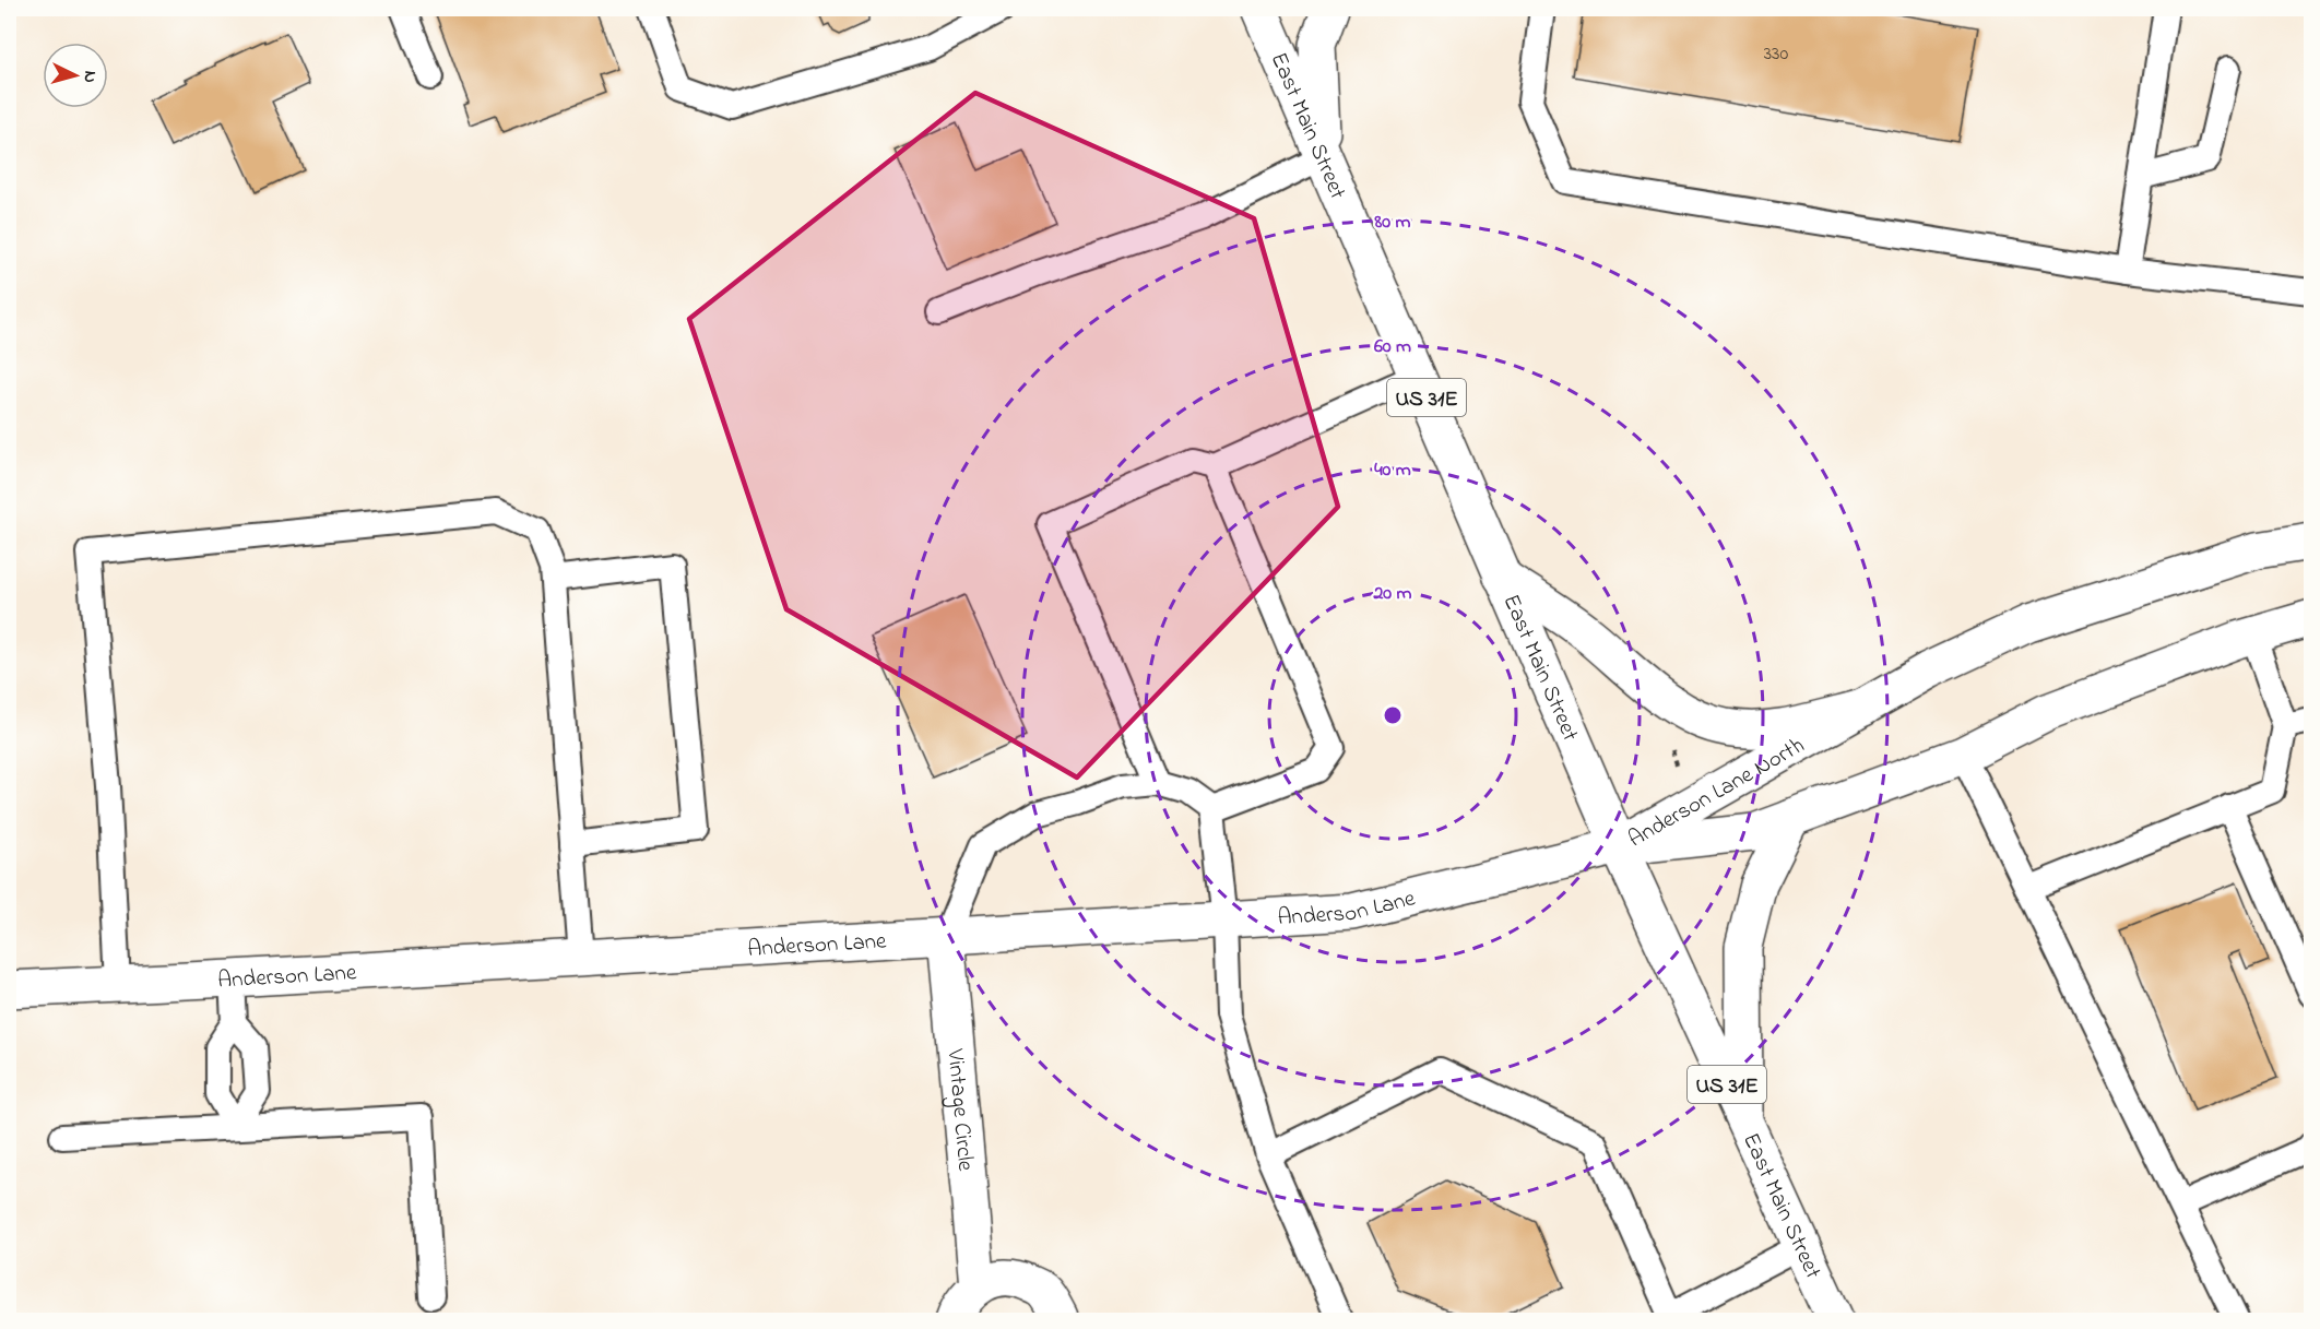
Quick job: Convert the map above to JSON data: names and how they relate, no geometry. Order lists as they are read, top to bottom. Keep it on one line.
{"streets":{"street":["East Main Street","US 31E","Anderson Lane North","Anderson Lane","Vintage Circle"]},"crossings":[["East Main Street","Anderson Lane North"],["East Main Street","Anderson Lane"],["Anderson Lane North","Anderson Lane"],["Anderson Lane","Vintage Circle"]],"house_numbers":["330"],"north":"right","rings":["80 m","60 m","40 m","20 m"]}
